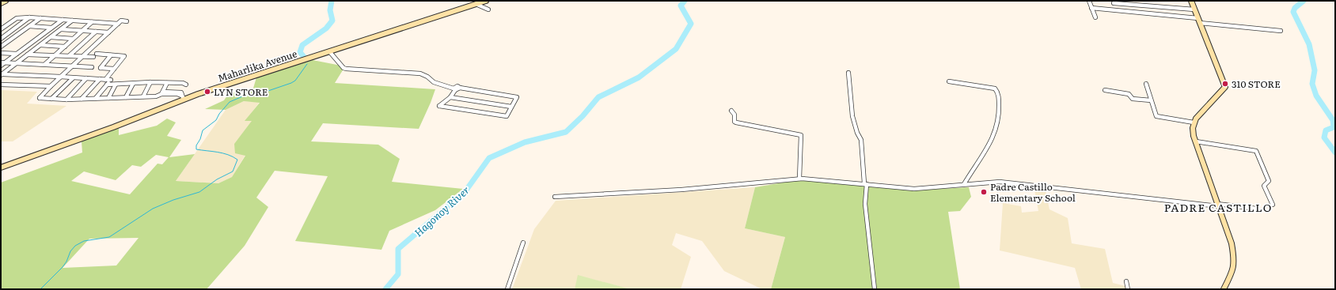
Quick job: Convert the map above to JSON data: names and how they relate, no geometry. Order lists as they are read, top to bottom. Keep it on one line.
{"streets":{"main road":["Maharlika Avenue"]},"districts":["PADRE CASTILLO"],"water":["Hagonoy River"],"places":["310 STORE","LYN STORE","Padre Castillo Elementary School"]}
